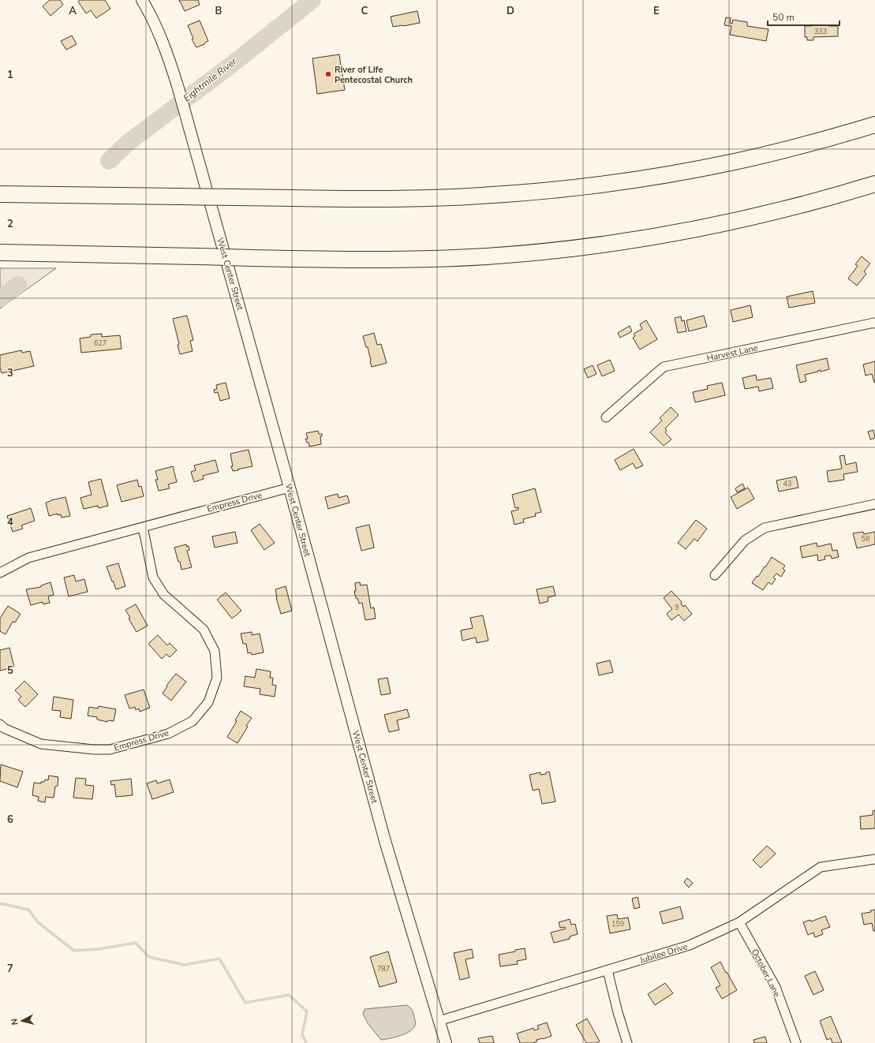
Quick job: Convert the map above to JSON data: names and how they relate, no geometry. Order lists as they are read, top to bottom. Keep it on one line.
{"streets":{"street":["West Center Street","Harvest Lane","Empress Drive","Jubilee Drive","October Lane"]},"crossings":[["West Center Street","Empress Drive"],["West Center Street","Jubilee Drive"],["Jubilee Drive","October Lane"]],"water":["Eightmile River"],"places":["River of Life Pentecostal Church"],"house_numbers":["333","627","43","58","9","159","787"],"scale_bar":"50 m","north":"left","grid":{"columns":["A","B","C","D","E"],"rows":["1","2","3","4","5","6","7"]}}
